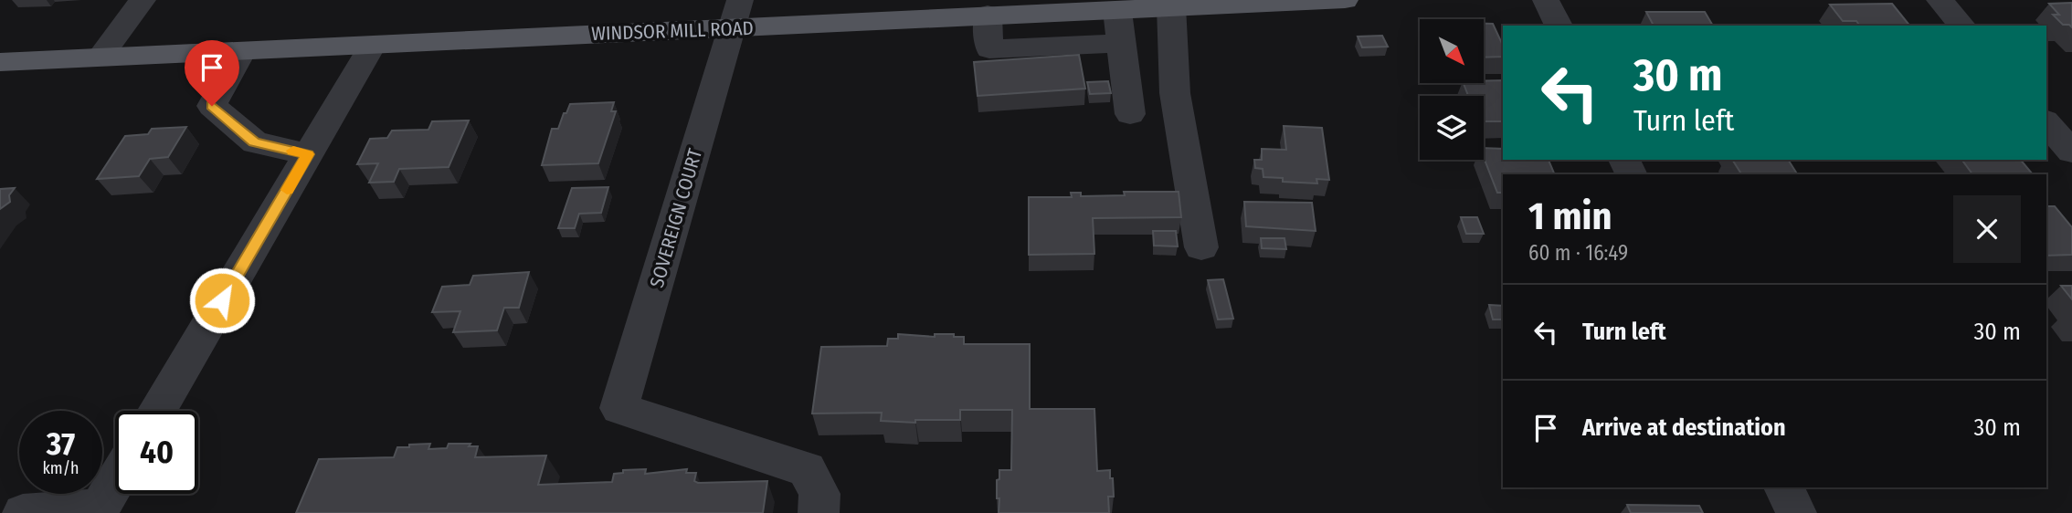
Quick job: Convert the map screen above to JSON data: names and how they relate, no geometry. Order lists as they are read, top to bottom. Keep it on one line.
{"streets":{"main road":["WINDSOR MILL ROAD"],"street":["SOVEREIGN COURT"]},"crossings":[["WINDSOR MILL ROAD","SOVEREIGN COURT"]],"north":"bottom right","page":{"turn":["30 m","Turn left"],"heading":["1 min","60 m · 16:49"],"list":[{"name":"Turn left","value":"30 m"},{"name":"Arrive at destination","value":"30 m"}],"speed":"37 km/h","limit":"40"}}
